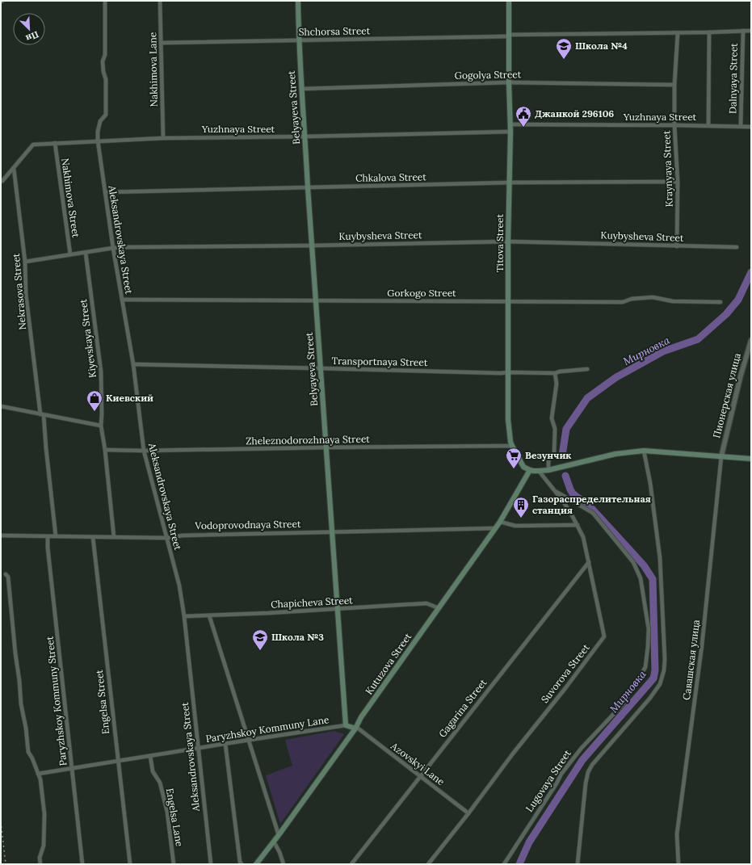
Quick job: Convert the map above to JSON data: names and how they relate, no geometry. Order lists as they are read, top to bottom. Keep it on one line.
{"streets":{"main road":["Belyayeva Street","Titova Street","Kutuzova Street"],"street":["Shchorsa Street","Nakhimova Lane","Gogolya Street","Dalnyaya Street","Yuzhnaya Street","Kraynyaya Street","Chkalova Street","Nakhimova Street","Kuybysheva Street","Aleksandrovskaya Street","Nekrasova Street","Gorkogo Street","Kiyevskaya Street","Transportnaya Street","Пионерская улица","Zheleznodorozhnaya Street","Vodoprovodnaya Street","Chapicheva Street","Савашская улица","Suvorova Street","Paryzhskoy Kommuny Street","Engelsa Street","Gagarina Street","Paryzhskoy Kommuny Lane","Azovskyi Lane","Lugovaya Street","Engelsa Lane"]},"crossings":[["Shchorsa Street","Nakhimova Lane"],["Shchorsa Street","Dalnyaya Street"],["Shchorsa Street","Belyayeva Street"],["Shchorsa Street","Kraynyaya Street"],["Shchorsa Street","Titova Street"],["Nakhimova Lane","Yuzhnaya Street"],["Gogolya Street","Belyayeva Street"],["Gogolya Street","Kraynyaya Street"],["Gogolya Street","Titova Street"],["Dalnyaya Street","Yuzhnaya Street"],["Belyayeva Street","Yuzhnaya Street"],["Belyayeva Street","Chkalova Street"],["Belyayeva Street","Kuybysheva Street"],["Belyayeva Street","Gorkogo Street"],["Belyayeva Street","Transportnaya Street"],["Belyayeva Street","Zheleznodorozhnaya Street"],["Belyayeva Street","Vodoprovodnaya Street"],["Belyayeva Street","Chapicheva Street"],["Belyayeva Street","Paryzhskoy Kommuny Lane"],["Yuzhnaya Street","Kraynyaya Street"],["Yuzhnaya Street","Nakhimova Street"],["Yuzhnaya Street","Aleksandrovskaya Street"],["Yuzhnaya Street","Titova Street"],["Yuzhnaya Street","Nekrasova Street"],["Kraynyaya Street","Chkalova Street"],["Kraynyaya Street","Kuybysheva Street"],["Chkalova Street","Aleksandrovskaya Street"],["Chkalova Street","Titova Street"],["Nakhimova Street","Kuybysheva Street"],["Kuybysheva Street","Aleksandrovskaya Street"],["Kuybysheva Street","Titova Street"],["Kuybysheva Street","Nekrasova Street"],["Kuybysheva Street","Kiyevskaya Street"],["Aleksandrovskaya Street","Gorkogo Street"],["Aleksandrovskaya Street","Transportnaya Street"],["Aleksandrovskaya Street","Zheleznodorozhnaya Street"],["Aleksandrovskaya Street","Vodoprovodnaya Street"],["Aleksandrovskaya Street","Chapicheva Street"],["Aleksandrovskaya Street","Paryzhskoy Kommuny Lane"],["Titova Street","Gorkogo Street"],["Titova Street","Transportnaya Street"],["Titova Street","Zheleznodorozhnaya Street"],["Titova Street","Kutuzova Street"],["Nekrasova Street","Vodoprovodnaya Street"],["Kiyevskaya Street","Zheleznodorozhnaya Street"],["Kiyevskaya Street","Vodoprovodnaya Street"],["Пионерская улица","Савашская улица"],["Vodoprovodnaya Street","Kutuzova Street"],["Vodoprovodnaya Street","Paryzhskoy Kommuny Street"],["Vodoprovodnaya Street","Engelsa Street"],["Chapicheva Street","Kutuzova Street"],["Kutuzova Street","Azovskyi Lane"],["Suvorova Street","Gagarina Street"],["Suvorova Street","Azovskyi Lane"],["Suvorova Street","Lugovaya Street"],["Paryzhskoy Kommuny Street","Paryzhskoy Kommuny Lane"],["Engelsa Street","Paryzhskoy Kommuny Lane"],["Gagarina Street","Azovskyi Lane"],["Paryzhskoy Kommuny Lane","Engelsa Lane"]],"water":["Мирновка"],"places":{"school or university":["Школа №4","Школа №3"],"public building":["Джанкой 296106"],"shop":["Киевский"],"supermarket":["Везунчик"],"building":["Газораспределительная станция"]},"north":"bottom right"}
